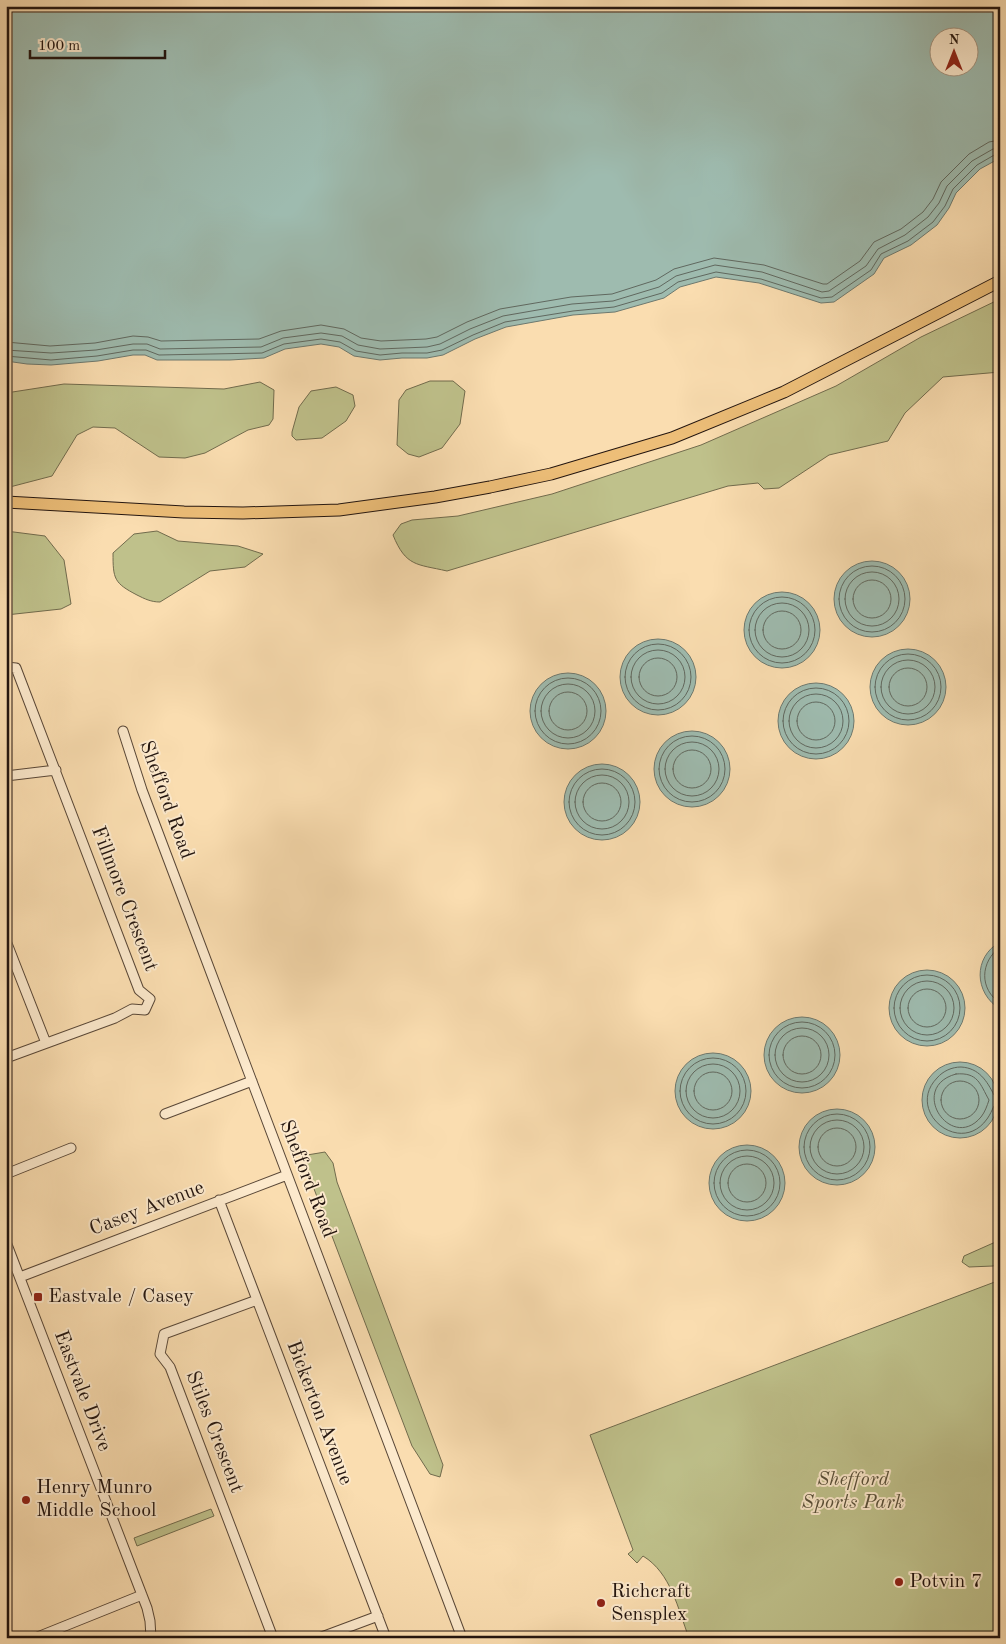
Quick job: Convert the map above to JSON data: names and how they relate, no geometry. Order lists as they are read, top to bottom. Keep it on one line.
{"streets":{"street":["Shefford Road","Fillmore Crescent","Casey Avenue","Eastvale Drive","Bickerton Avenue","Stiles Crescent"]},"crossings":[["Shefford Road","Casey Avenue"],["Casey Avenue","Eastvale Drive"],["Casey Avenue","Bickerton Avenue"],["Bickerton Avenue","Stiles Crescent"]],"parks":["Shefford Sports Park"],"places":{"transit":["Eastvale / Casey"],"other":["Henry Munro Middle School","Potvin 7","Richcraft Sensplex"]},"scale_bar":"100 m","north":"top"}
